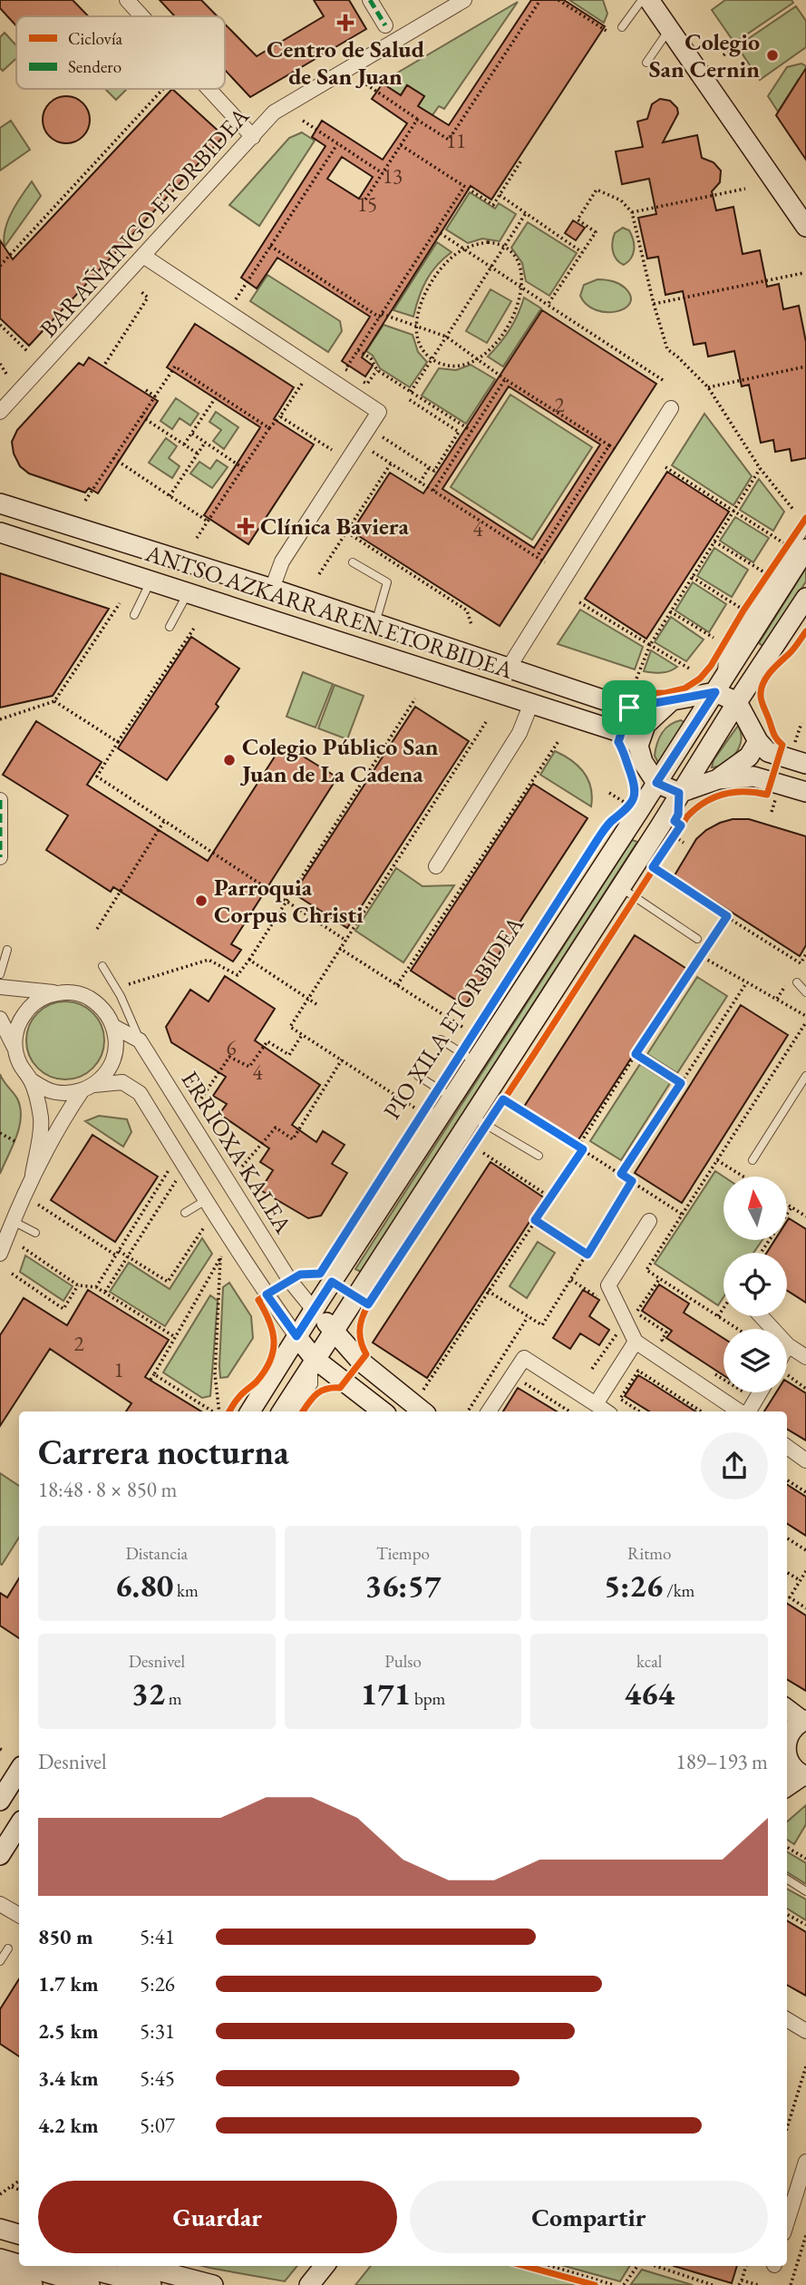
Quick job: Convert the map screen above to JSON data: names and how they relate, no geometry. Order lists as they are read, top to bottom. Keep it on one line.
{"streets":{"main road":["ANTSO AZKARRAREN ETORBIDEA","PIO XII.A ETORBIDEA"],"street":["BARAÑAINGO ETORBIDEA","ERRIOXA KALEA"]},"crossings":[["ANTSO AZKARRAREN ETORBIDEA","PIO XII.A ETORBIDEA"],["PIO XII.A ETORBIDEA","ERRIOXA KALEA"]],"places":{"health":["Centro de Salud de San Juan","Clínica Baviera"],"other":["Colegio San Cernin","Colegio Público San Juan de La Cadena","Parroquia Corpus Christi"]},"house_numbers":["11","13","15","2","4","6","4","2","1"],"legend":["Ciclovía","Sendero"],"north":"top","page":{"heading":["Carrera nocturna","18:48 · 8 × 850 m"],"stats":[["Distancia","6.80 km"],["Tiempo","36:57"],["Ritmo","5:26 /km"],["Desnivel","32 m"],["Pulso","171 bpm"],["kcal","464"]],"chart":["Desnivel","189–193 m"],"list":[{"name":"850 m","note":"5:41"},{"name":"1.7 km","note":"5:26"},{"name":"2.5 km","note":"5:31"},{"name":"3.4 km","note":"5:45"},{"name":"4.2 km","note":"5:07"}],"buttons":["Guardar","Compartir"]}}
